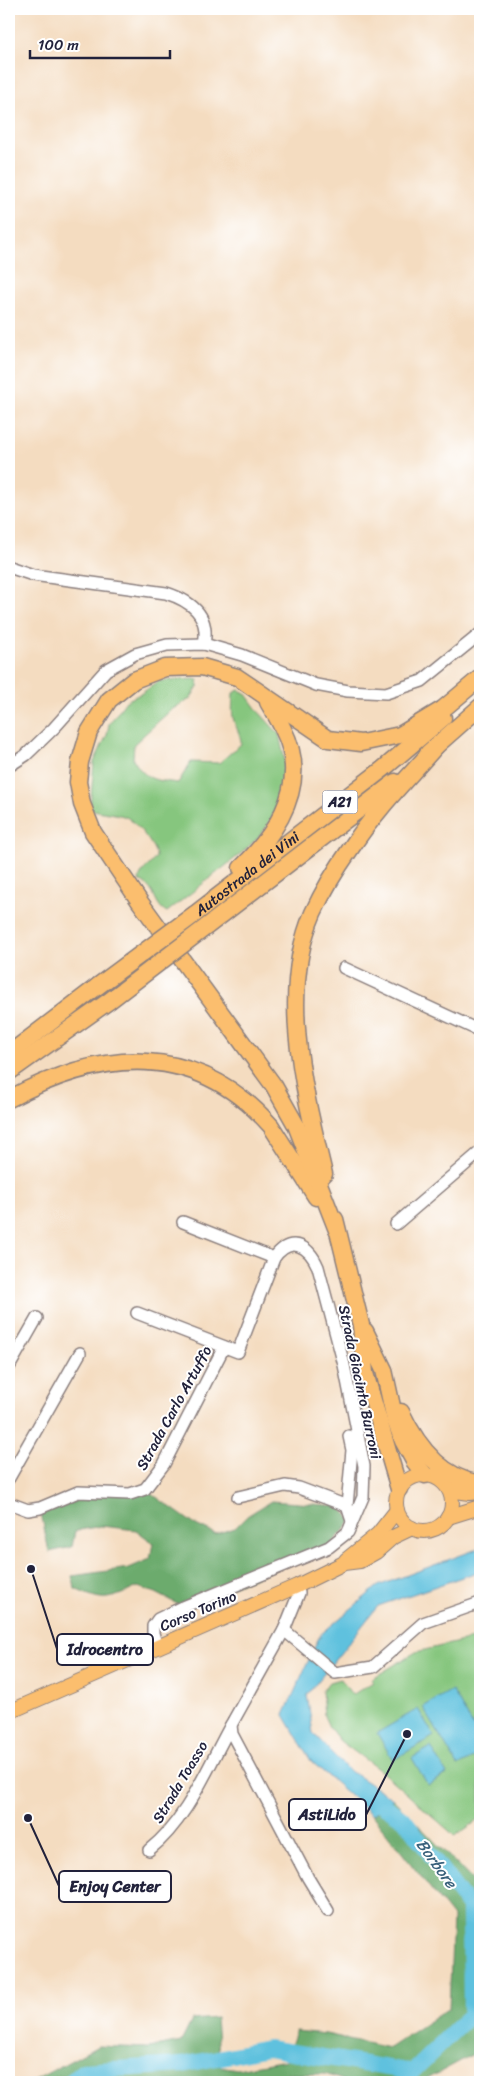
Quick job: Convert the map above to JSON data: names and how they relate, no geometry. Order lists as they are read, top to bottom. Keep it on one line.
{"streets":{"highway":["A21","Autostrada dei Vini"],"main road":["Corso Torino"],"street":["Strada Giacinto Burroni","Strada Carlo Artuffo","Strada Toasso"]},"crossings":[["Strada Giacinto Burroni","Corso Torino"],["Corso Torino","Strada Toasso"]],"water":["Borbore"],"places":["Idrocentro","AstiLido","Enjoy Center"],"scale_bar":"100 m"}
